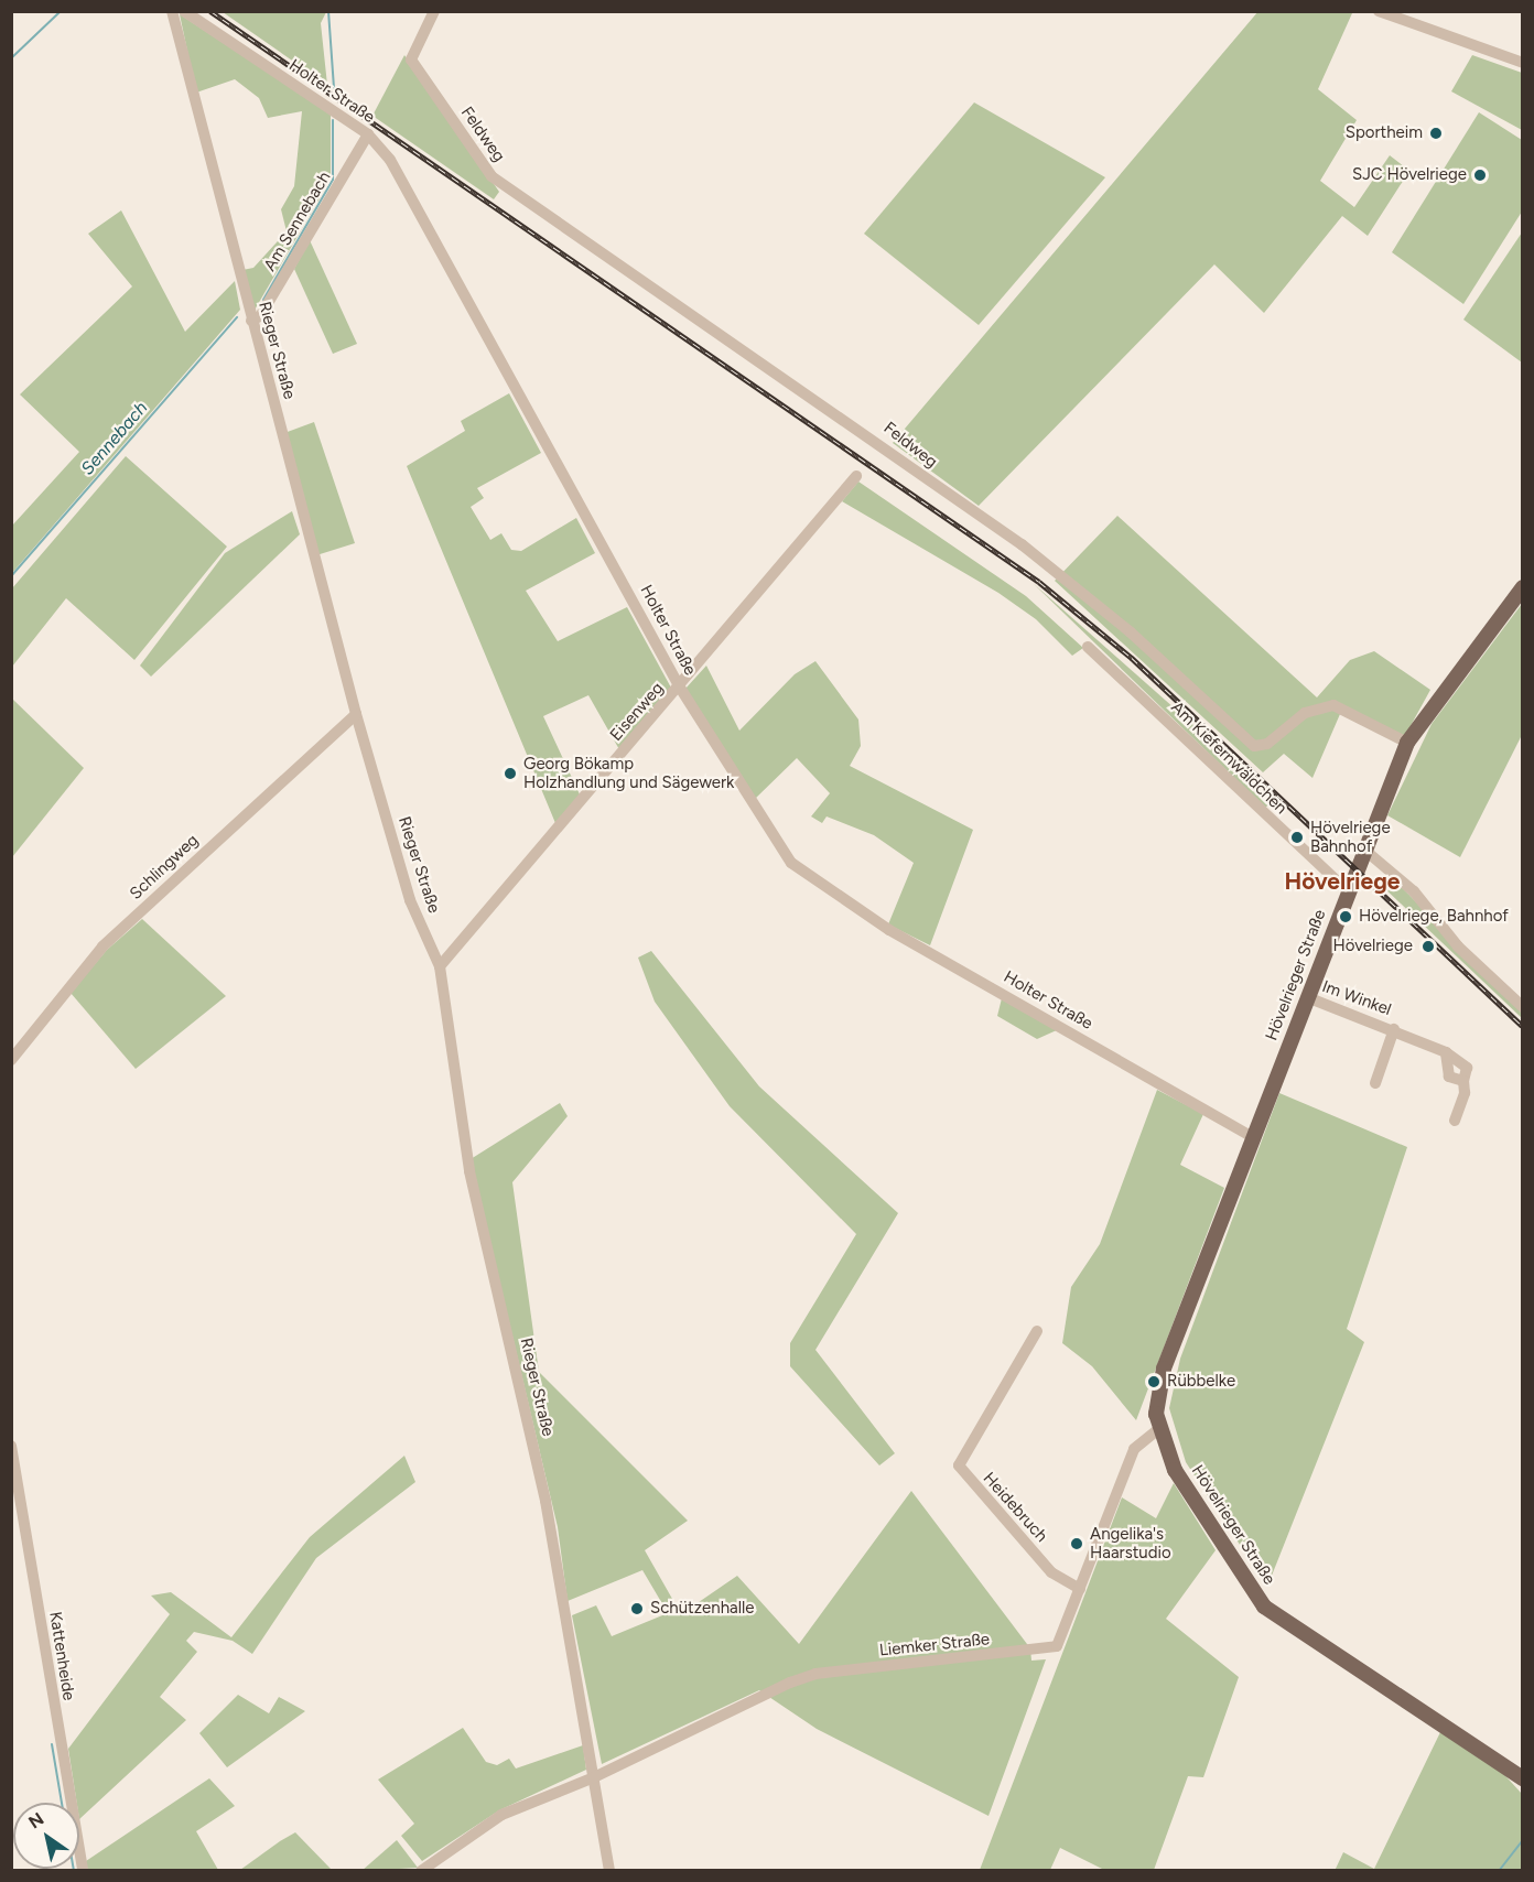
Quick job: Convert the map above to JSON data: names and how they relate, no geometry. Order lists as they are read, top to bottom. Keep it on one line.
{"streets":{"main road":["Hövelrieger Straße"],"street":["Holter Straße","Feldweg","Am Sennebach","Rieger Straße","Eisenweg","Am Kiefernwäldchen","Schlingweg","Im Winkel","Heidebruch","Liemker Straße","Kattenheide"]},"crossings":[["Holter Straße","Am Sennebach"],["Holter Straße","Eisenweg"],["Holter Straße","Hövelrieger Straße"],["Feldweg","Hövelrieger Straße"],["Am Sennebach","Rieger Straße"],["Rieger Straße","Eisenweg"],["Rieger Straße","Schlingweg"],["Rieger Straße","Liemker Straße"],["Am Kiefernwäldchen","Hövelrieger Straße"],["Hövelrieger Straße","Im Winkel"],["Hövelrieger Straße","Liemker Straße"],["Heidebruch","Liemker Straße"]],"districts":["Hövelriege"],"water":["Sennebach"],"places":["Sportheim","SJC Hövelriege","Georg Bökamp Holzhandlung und Sägewerk","Hövelriege Bahnhof","Hövelriege, Bahnhof","Hövelriege","Rübbelke","Angelika's Haarstudio","Schützenhalle"],"north":"top left"}
